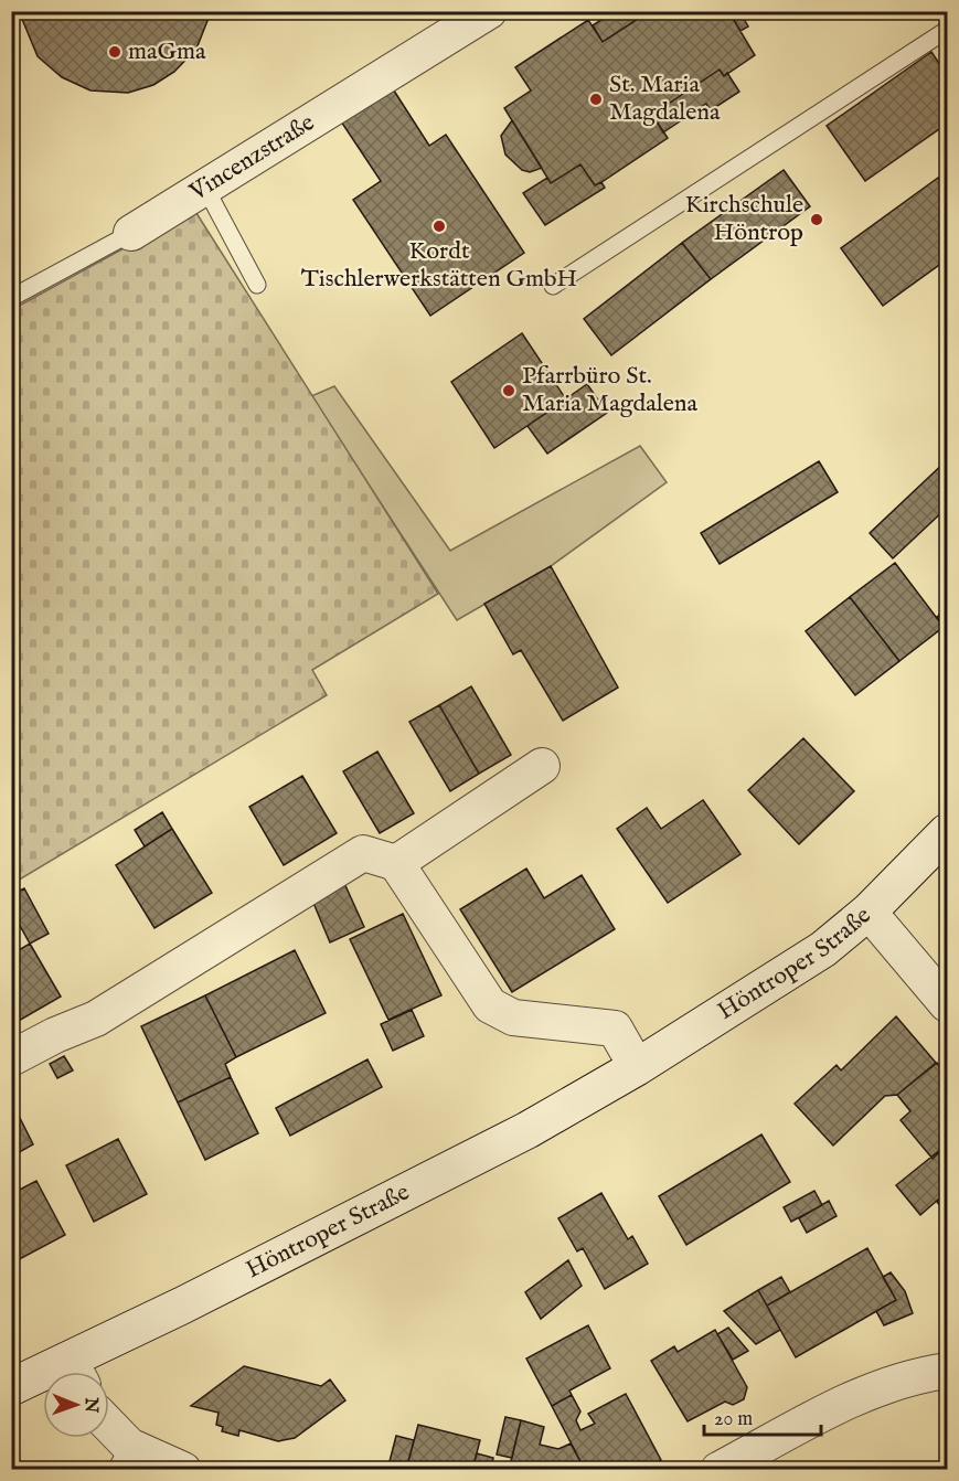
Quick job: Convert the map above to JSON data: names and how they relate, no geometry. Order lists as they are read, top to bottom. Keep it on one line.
{"streets":{"street":["Vincenzstraße","Höntroper Straße"]},"places":["maGma","St. Maria Magdalena","Kirchschule Höntrop","Kordt Tischlerwerkstätten GmbH","Pfarrbüro St. Maria Magdalena"],"scale_bar":"20 m","north":"right"}
